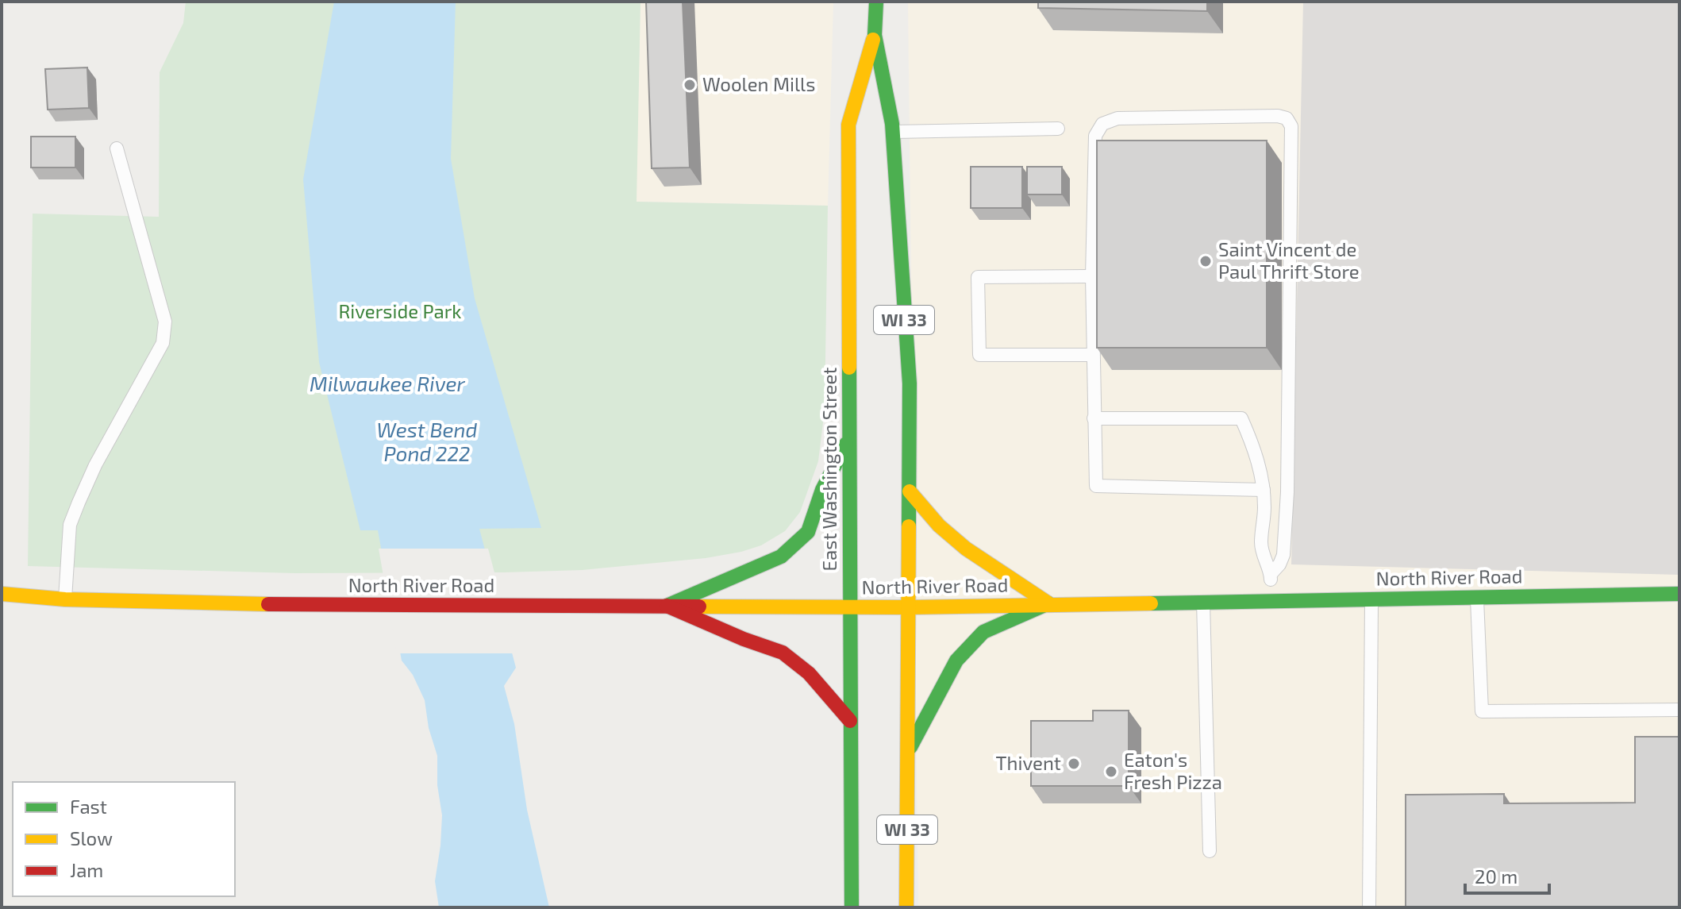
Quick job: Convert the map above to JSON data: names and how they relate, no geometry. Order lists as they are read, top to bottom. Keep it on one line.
{"streets":{"main road":["WI 33","East Washington Street","North River Road"]},"crossings":[["East Washington Street","North River Road"]],"water":["Milwaukee River","West Bend Pond 222"],"parks":["Riverside Park"],"places":["Woolen Mills","Saint Vincent de Paul Thrift Store","Thivent","Eaton's Fresh Pizza"],"legend":["Fast","Slow","Jam"],"scale_bar":"20 m"}
